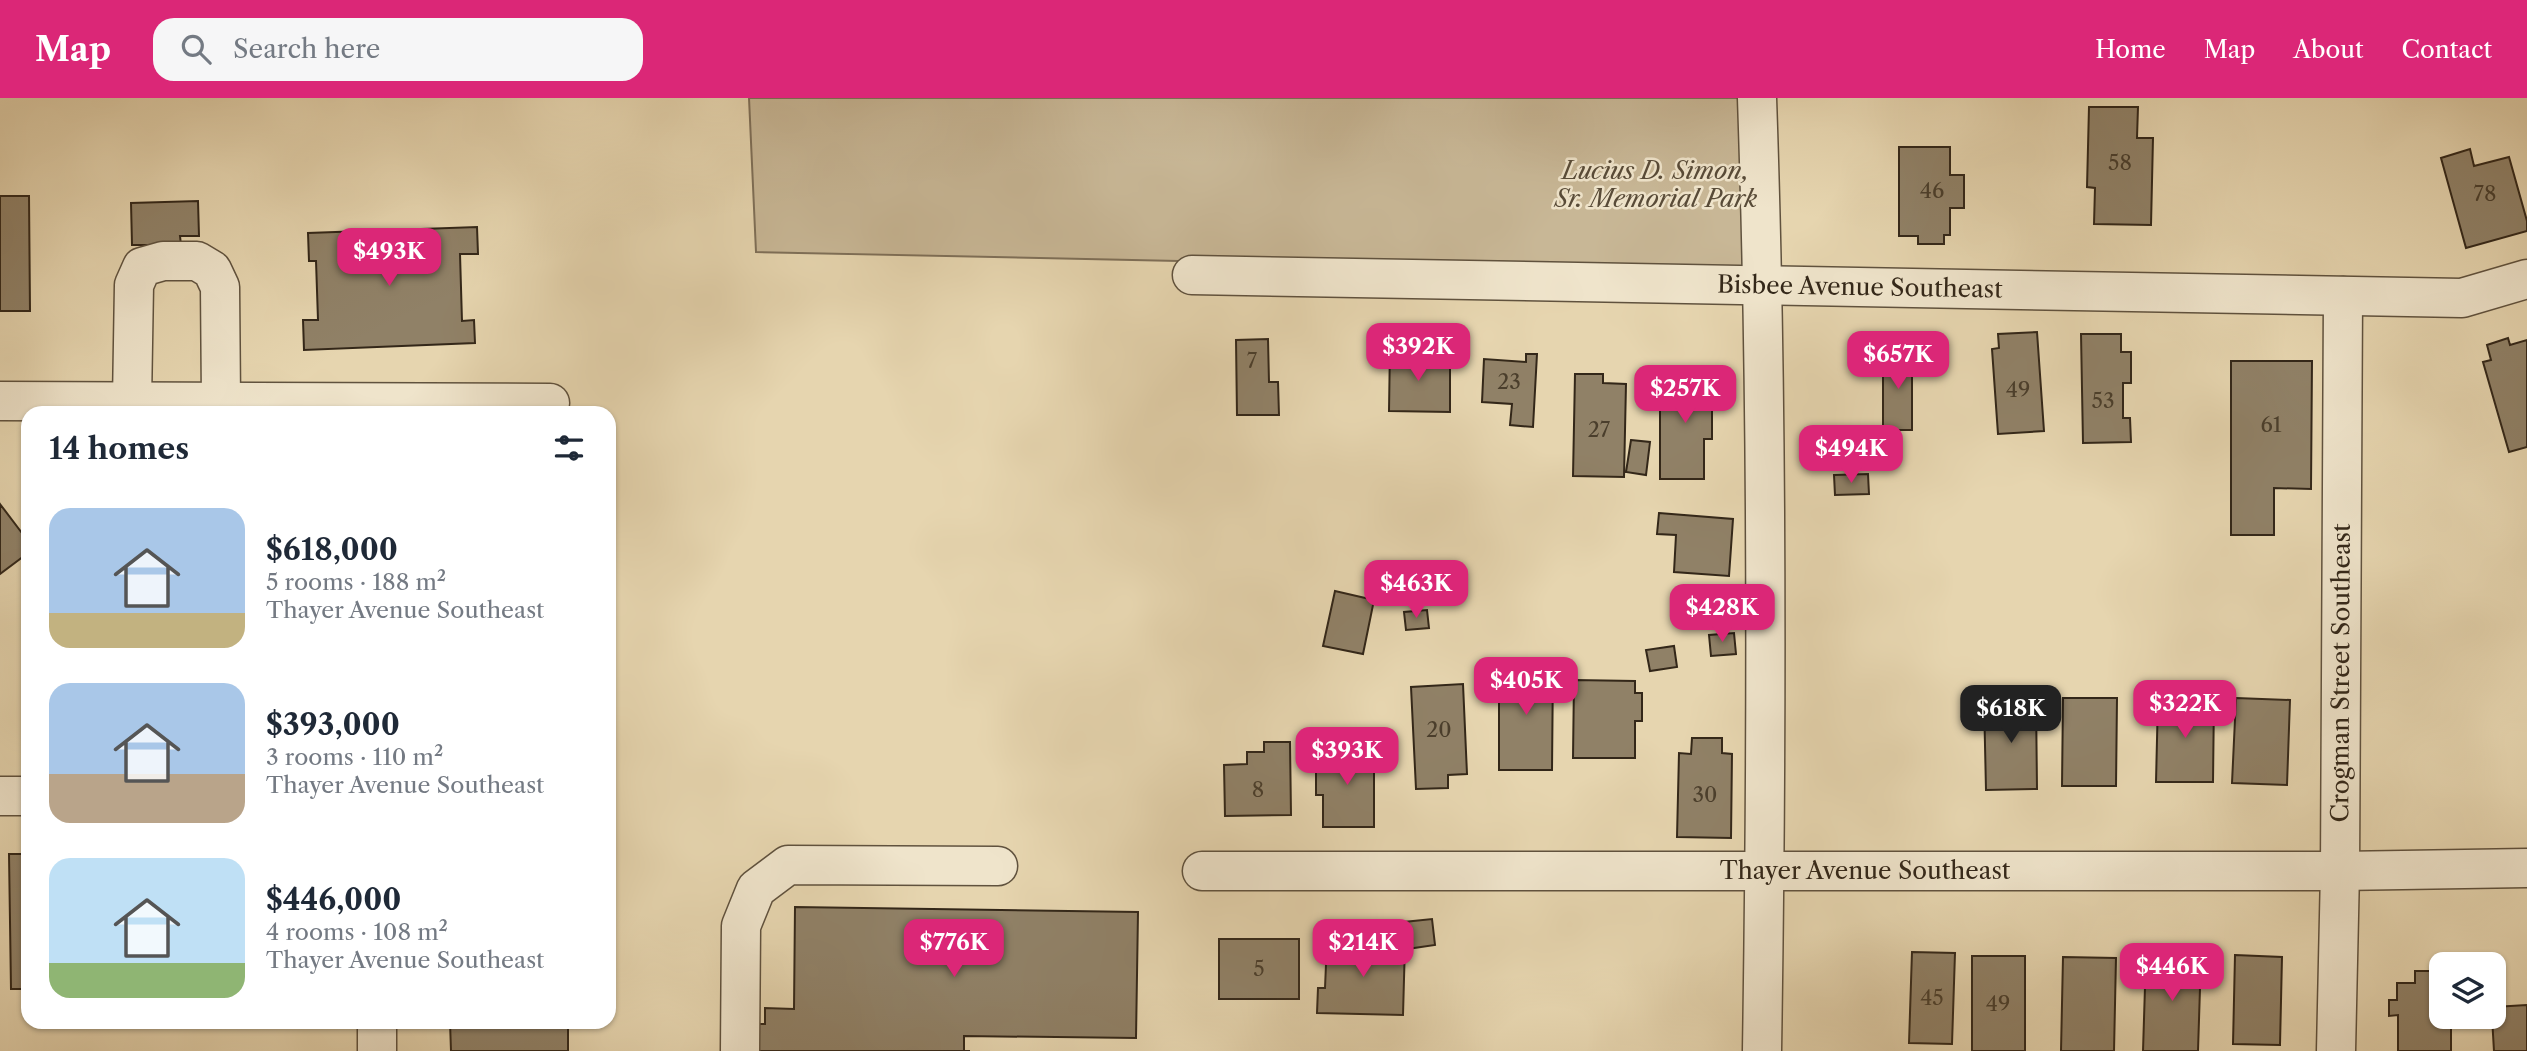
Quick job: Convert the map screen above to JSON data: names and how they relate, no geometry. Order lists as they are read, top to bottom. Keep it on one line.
{"streets":{"street":["Bisbee Avenue Southeast","Crogman Street Southeast","Thayer Avenue Southeast"]},"crossings":[["Bisbee Avenue Southeast","Crogman Street Southeast"],["Crogman Street Southeast","Thayer Avenue Southeast"]],"parks":["Lucius D. Simon, Sr. Memorial Park"],"house_numbers":["58","46","78","7","23","49","53","61","27","20","8","30","5","45","49"],"page":{"header":"Map","search":"Search here","nav":["Home","Map","About","Contact"],"price":["$493K","$392K","$657K","$257K","$494K","$463K","$428K","$405K","$322K","$618K","$393K","$776K","$214K","$446K"],"heading":"14 homes","list":[{"name":"$618,000","note":"5 rooms · 188 m² · Thayer Avenue Southeast"},{"name":"$393,000","note":"3 rooms · 110 m² · Thayer Avenue Southeast"},{"name":"$446,000","note":"4 rooms · 108 m² · Thayer Avenue Southeast"}]}}
